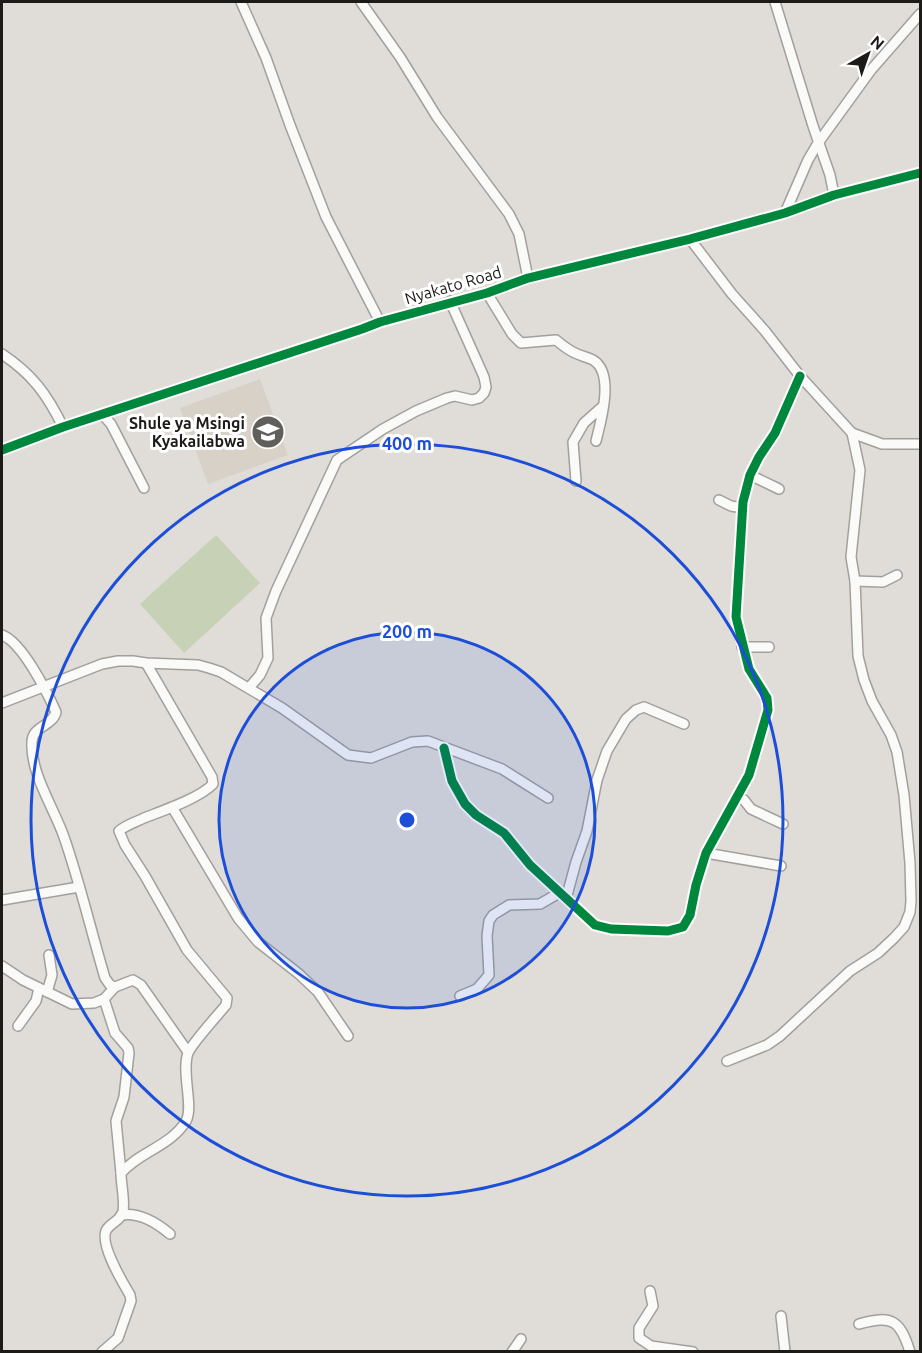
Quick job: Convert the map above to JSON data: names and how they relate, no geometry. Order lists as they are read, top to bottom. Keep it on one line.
{"streets":{"street":["Nyakato Road"]},"places":{"school or university":["Shule ya Msingi Kyakailabwa"]},"north":"top right","rings":["400 m","200 m"]}
